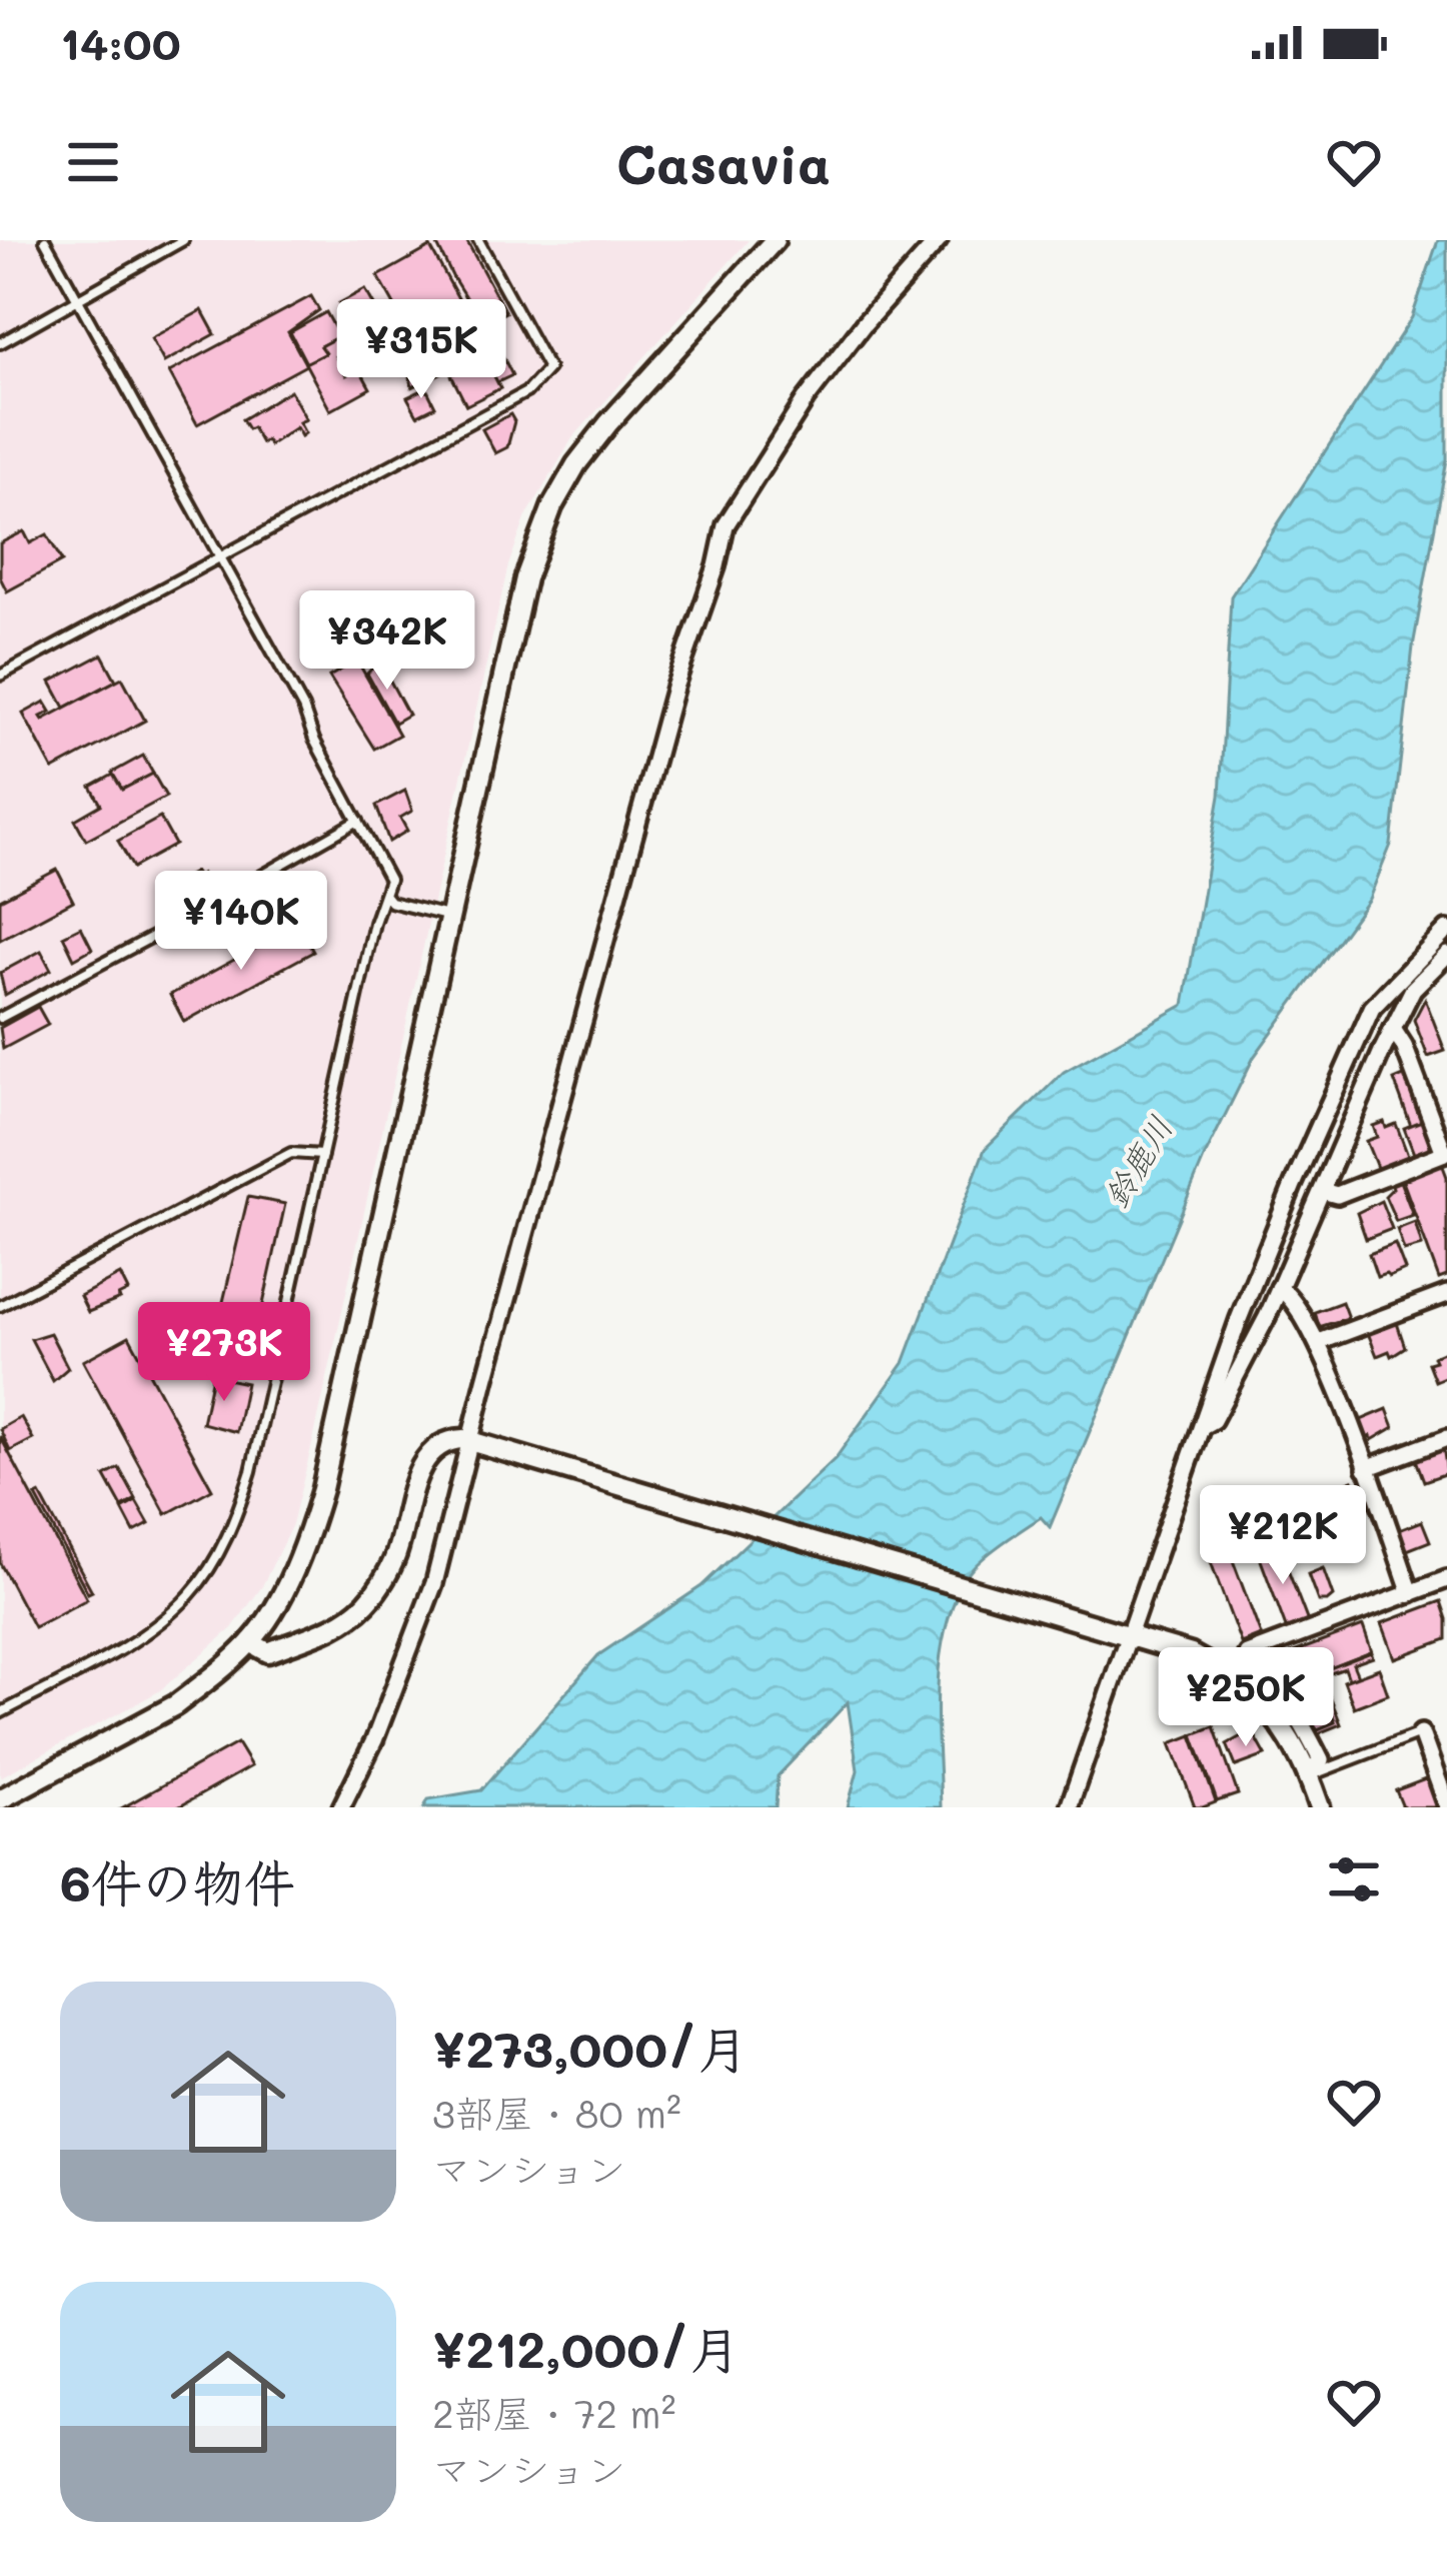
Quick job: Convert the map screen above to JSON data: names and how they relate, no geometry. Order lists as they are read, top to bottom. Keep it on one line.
{"water":["鈴鹿川"],"page":{"status":"14:00","header":"Casavia","price":["¥315K","¥342K","¥140K","¥273K","¥212K","¥250K"],"heading":"6件の物件","list":[{"name":"¥273,000/月","note":"3部屋 · 80 m² · マンション"},{"name":"¥212,000/月","note":"2部屋 · 72 m² · マンション"}]}}
